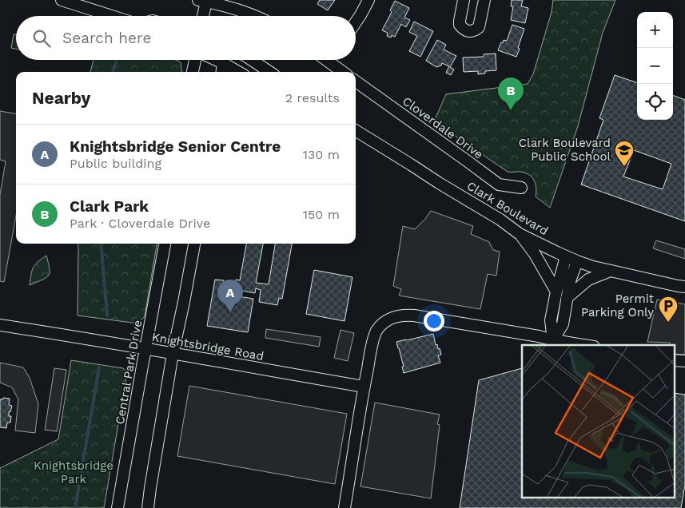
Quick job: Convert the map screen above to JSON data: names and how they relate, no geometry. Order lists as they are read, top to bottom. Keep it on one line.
{"streets":{"street":["Cloverdale Drive","Clark Boulevard","Knightsbridge Road","Central Park Drive"]},"crossings":[["Knightsbridge Road","Central Park Drive"]],"parks":["Knightsbridge Park"],"places":{"school or university":["Clark Boulevard Public School"],"parking":["Permit Parking Only"]},"page":{"map_buttons":["+","−"],"search":"Search here","heading":["Nearby","2 results"],"pins":["B","A"],"list":[{"mark":"A","name":"Knightsbridge Senior Centre","note":"Public building","value":"130 m"},{"mark":"B","name":"Clark Park","note":"Park · Cloverdale Drive","value":"150 m"}]}}
